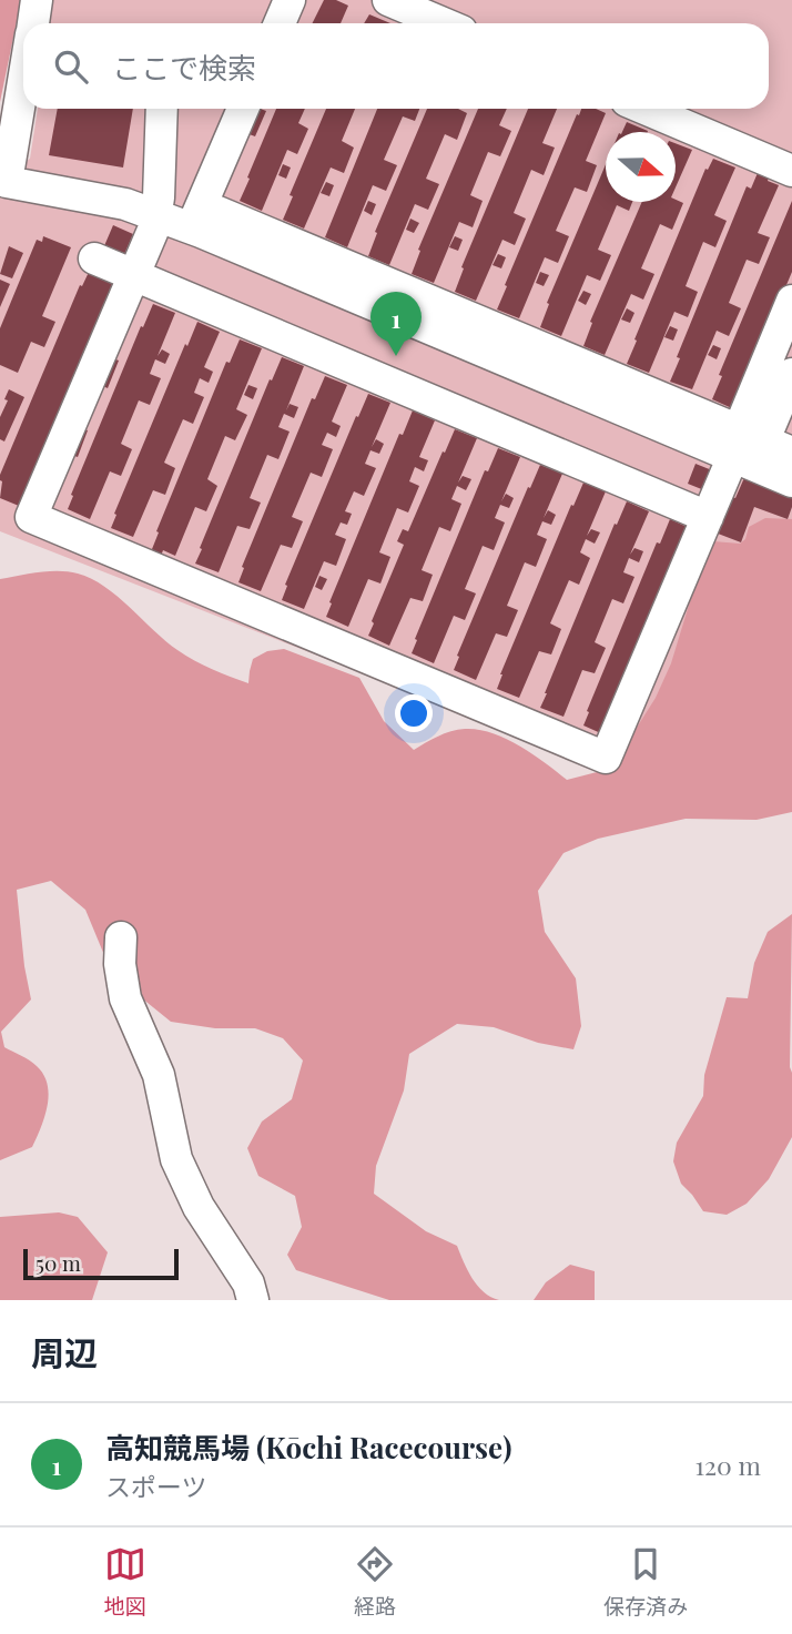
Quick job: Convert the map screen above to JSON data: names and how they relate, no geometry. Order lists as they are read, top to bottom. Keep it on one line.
{"scale_bar":"50 m","north":"right","page":{"search":"ここで検索","pins":"1","scale":"50 m","heading":"周辺","list":[{"mark":"1","name":"高知競馬場 (Kōchi Racecourse)","note":"スポーツ","value":"120 m"}],"nav":["地図","経路","保存済み"]}}
